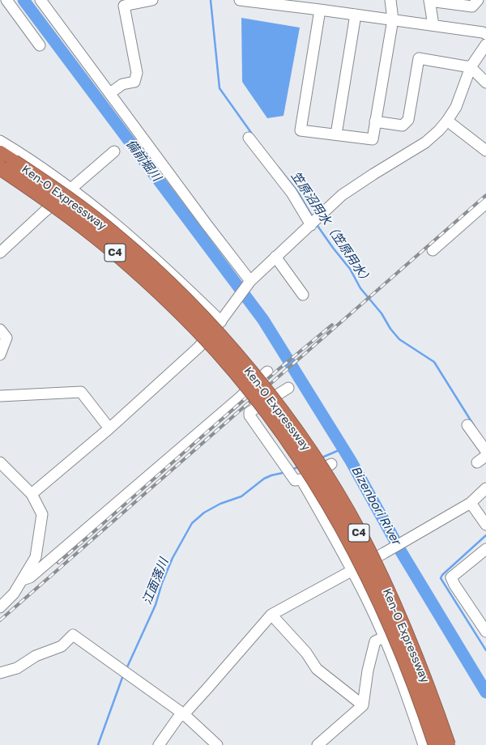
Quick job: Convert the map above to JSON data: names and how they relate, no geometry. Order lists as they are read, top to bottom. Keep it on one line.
{"streets":{"highway":["Ken-O Expressway","C4"]},"water":["備前堀川","笠原沼用水（笠原用水）","Bizenbori River","江面落川"]}
